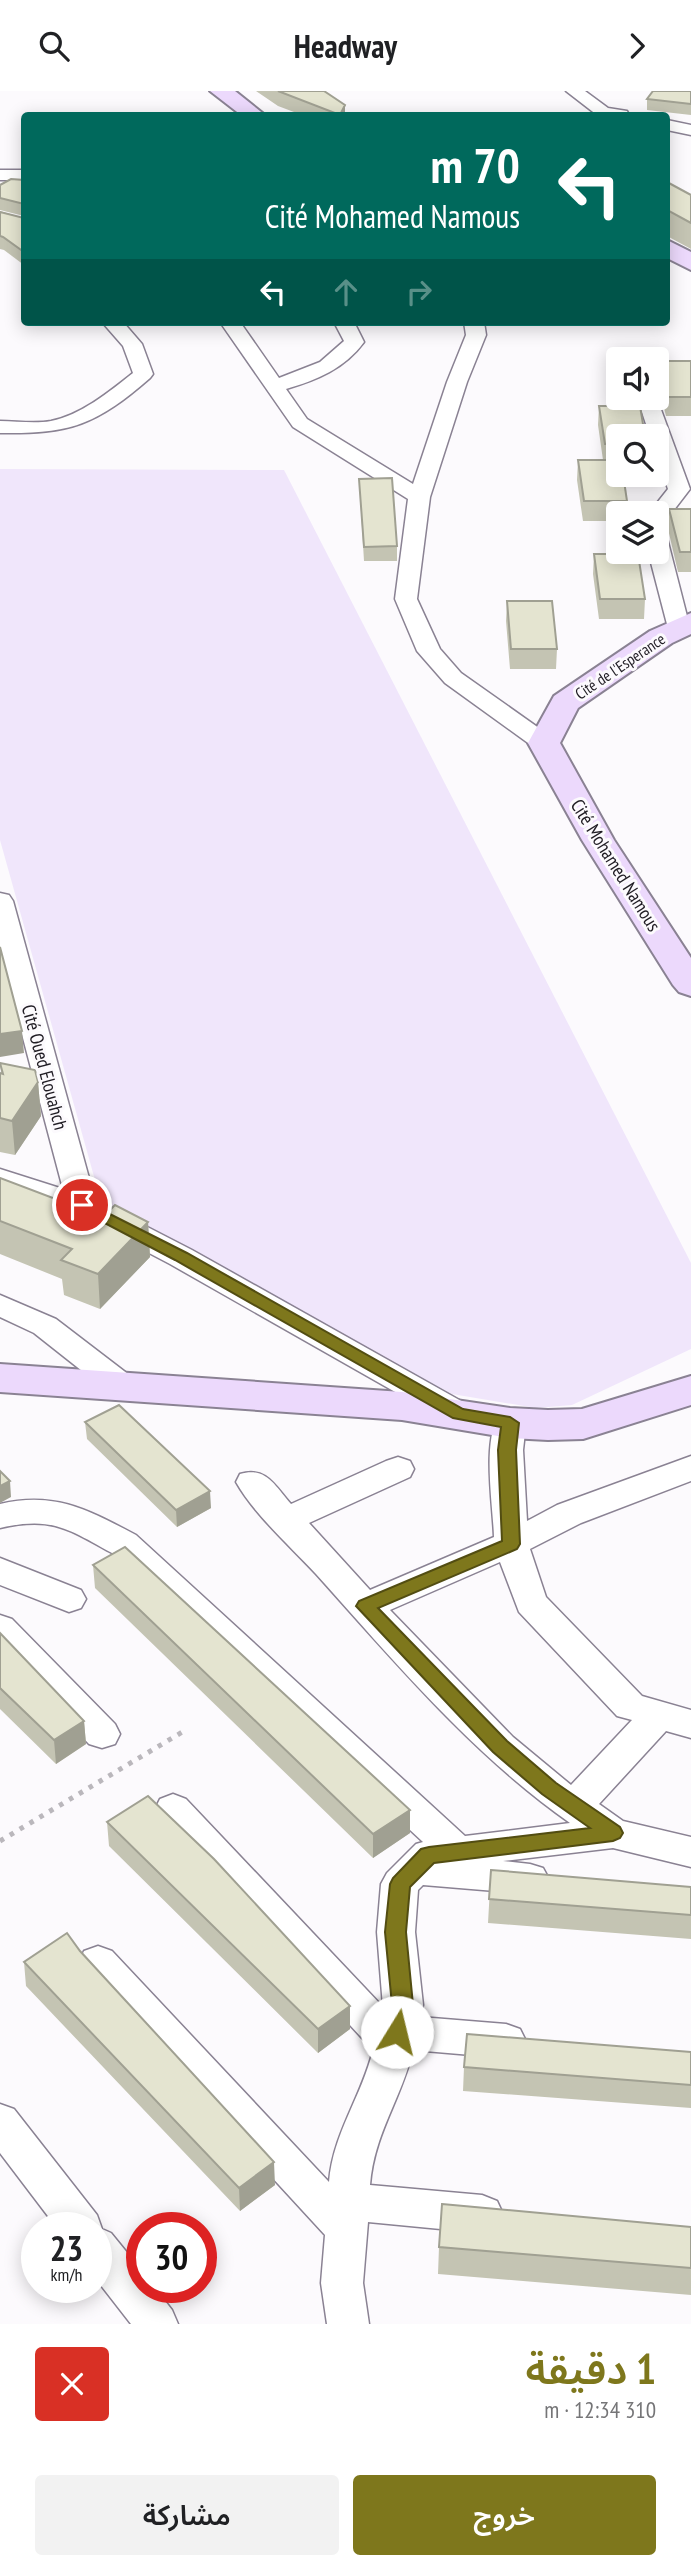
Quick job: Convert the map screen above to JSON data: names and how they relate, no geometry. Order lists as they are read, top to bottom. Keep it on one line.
{"streets":{"main road":["Cité de l'Esperance","Cité Mohamed Namous"],"street":["Cité Oued Elouahch"]},"crossings":[["Cité de l'Esperance","Cité Mohamed Namous"]],"page":{"header":"Headway","turn":["70 m","Cité Mohamed Namous"],"speed":"23 km/h","limit":"30","heading":["1 دقيقة","310 m · 12:34"],"buttons":["خروج","مشاركة"]}}
